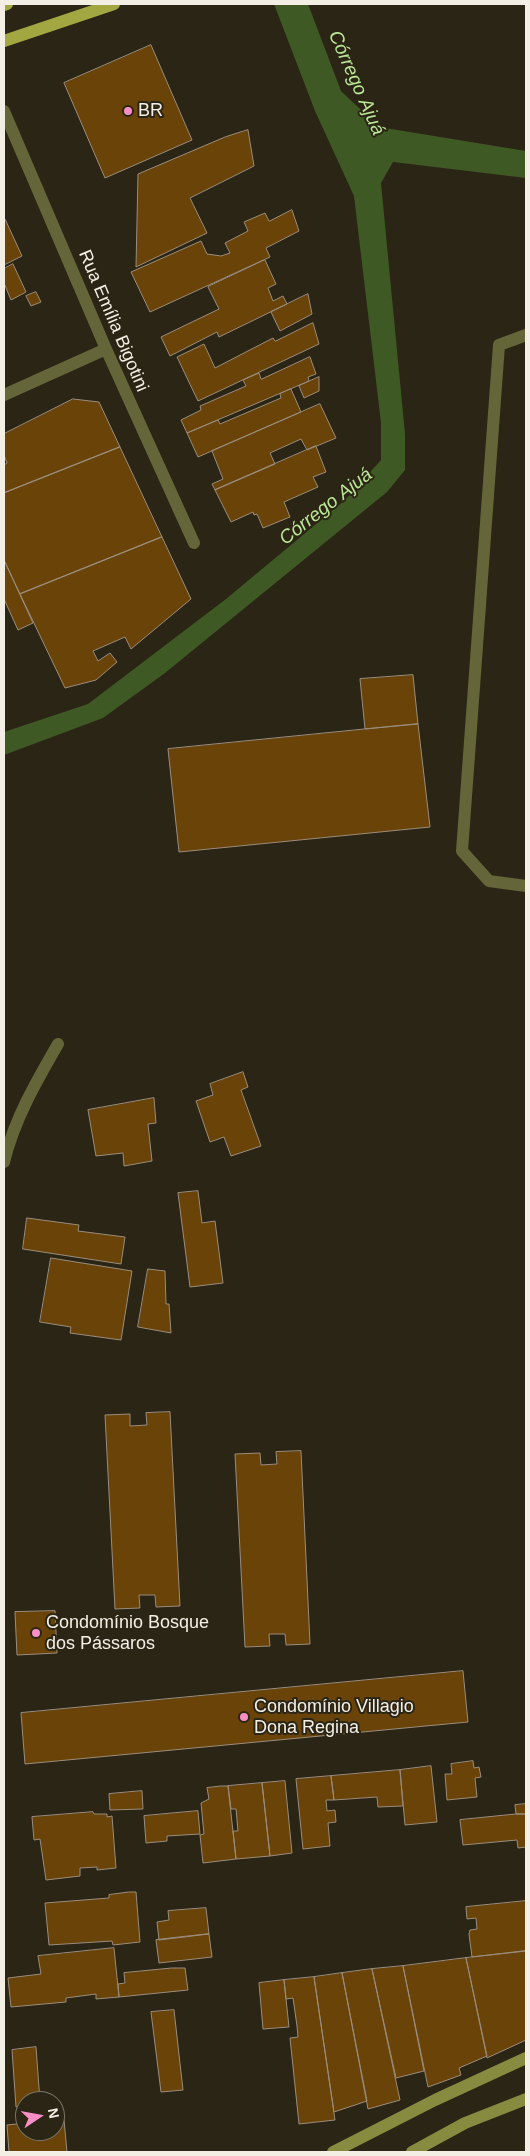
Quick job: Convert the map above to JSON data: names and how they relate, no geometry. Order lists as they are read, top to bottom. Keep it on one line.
{"streets":{"street":["Rua Emília Bigotini"]},"water":["Córrego Ajuá"],"places":["BR","Condomínio Bosque dos Pássaros","Condomínio Villagio Dona Regina"],"north":"right"}
